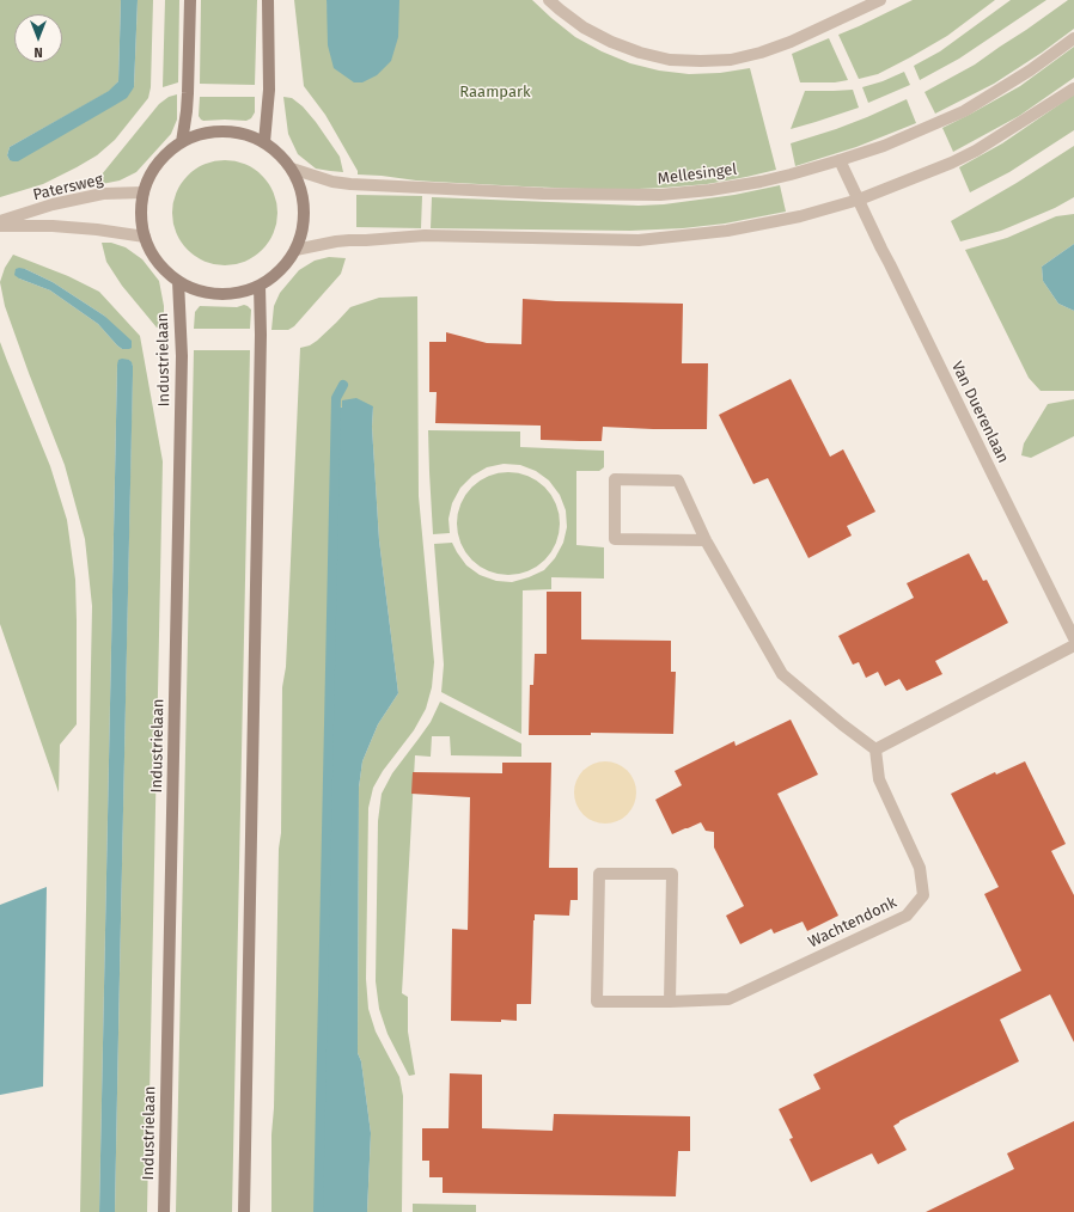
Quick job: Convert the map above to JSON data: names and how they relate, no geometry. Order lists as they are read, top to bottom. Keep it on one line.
{"streets":{"main road":["Industrielaan"],"street":["Mellesingel","Patersweg","Van Duerenlaan","Wachtendonk"]},"crossings":[["Mellesingel","Patersweg"],["Mellesingel","Industrielaan"],["Mellesingel","Van Duerenlaan"],["Patersweg","Industrielaan"]],"parks":["Raampark"],"north":"bottom"}
